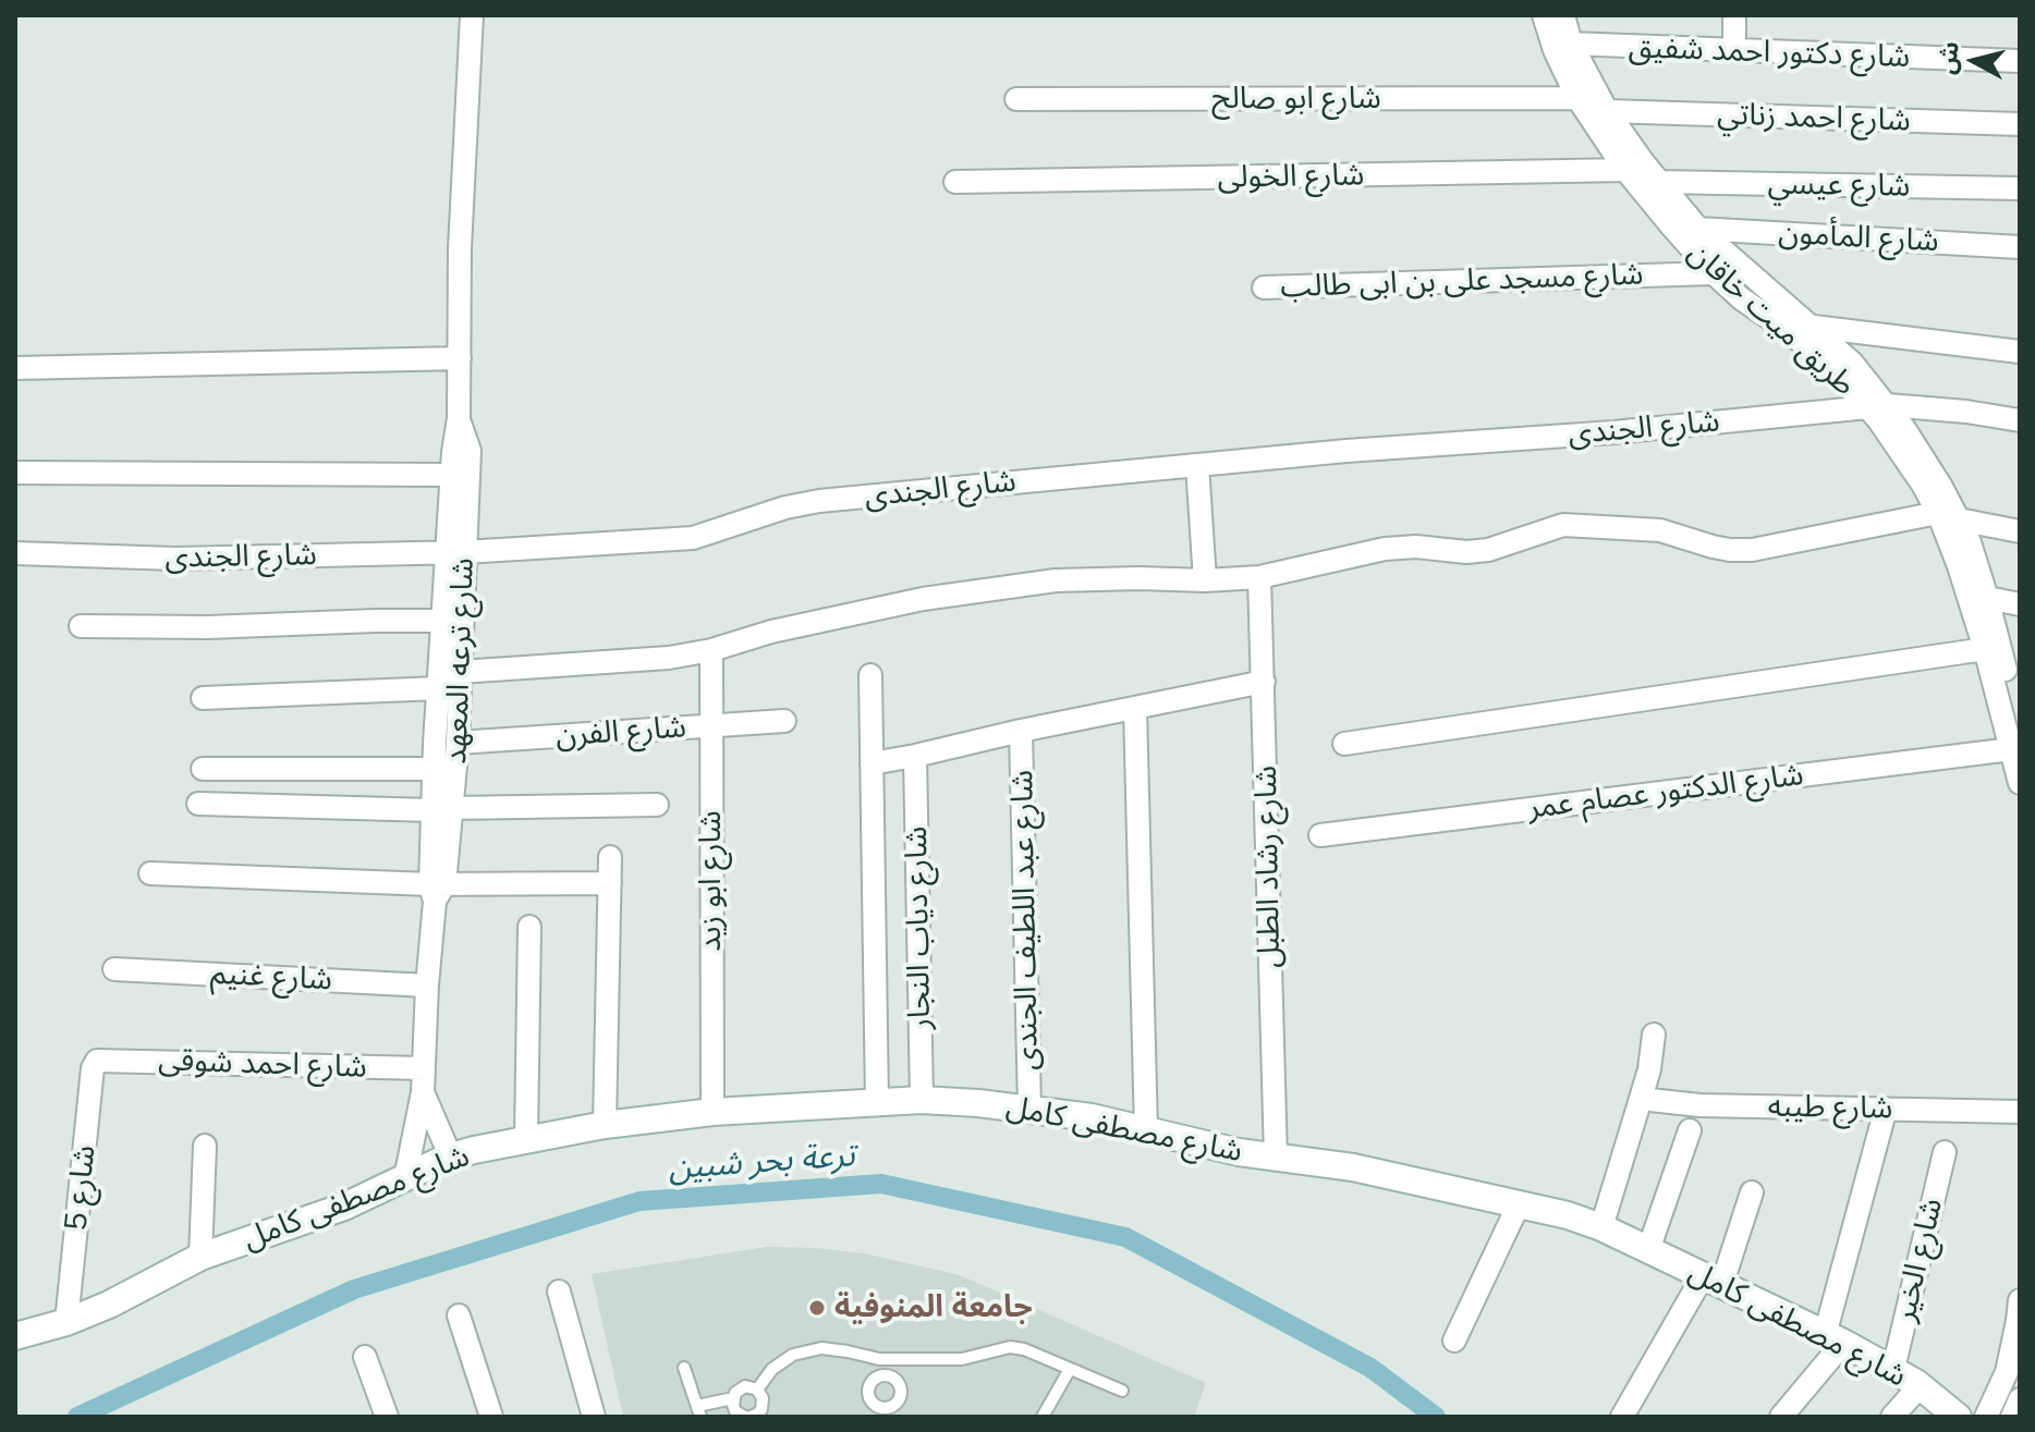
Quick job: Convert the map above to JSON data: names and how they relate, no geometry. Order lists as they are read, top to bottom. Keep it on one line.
{"streets":{"main road":["شارع مصطفى كامل"],"street":["شارع دكتور احمد شفيق","شارع ابو صالح","شارع احمد زناتي","شارع الخولى","شارع عيسي","شارع المأمون","شارع مسجد على بن ابى طالب","طريق ميت خاقان","شارع الجندى","شارع ترعه المعهد","شارع الفرن","شارع الدكتور عصام عمر","شارع رشاد الطبل","شارع ابو زيد","شارع عبد اللطيف الجندى","شارع دياب النجار","شارع غنيم","شارع احمد شوقى","شارع طيبه","شارع 5","شارع الخير"]},"crossings":[["شارع دكتور احمد شفيق","طريق ميت خاقان"],["شارع ابو صالح","طريق ميت خاقان"],["شارع احمد زناتي","طريق ميت خاقان"],["شارع الخولى","طريق ميت خاقان"],["شارع عيسي","طريق ميت خاقان"],["شارع المأمون","طريق ميت خاقان"],["شارع مسجد على بن ابى طالب","طريق ميت خاقان"],["طريق ميت خاقان","شارع الجندى"],["طريق ميت خاقان","شارع الدكتور عصام عمر"],["شارع الجندى","شارع ترعه المعهد"],["شارع ترعه المعهد","شارع الفرن"],["شارع ترعه المعهد","شارع غنيم"],["شارع ترعه المعهد","شارع احمد شوقى"],["شارع ترعه المعهد","شارع مصطفى كامل"],["شارع الفرن","شارع ابو زيد"],["شارع رشاد الطبل","شارع مصطفى كامل"],["شارع ابو زيد","شارع مصطفى كامل"],["شارع عبد اللطيف الجندى","شارع مصطفى كامل"],["شارع دياب النجار","شارع مصطفى كامل"],["شارع احمد شوقى","شارع 5"],["شارع مصطفى كامل","شارع 5"],["شارع مصطفى كامل","شارع الخير"]],"water":["ترعة بحر شبين"],"places":["جامعة المنوفية"],"north":"left"}
